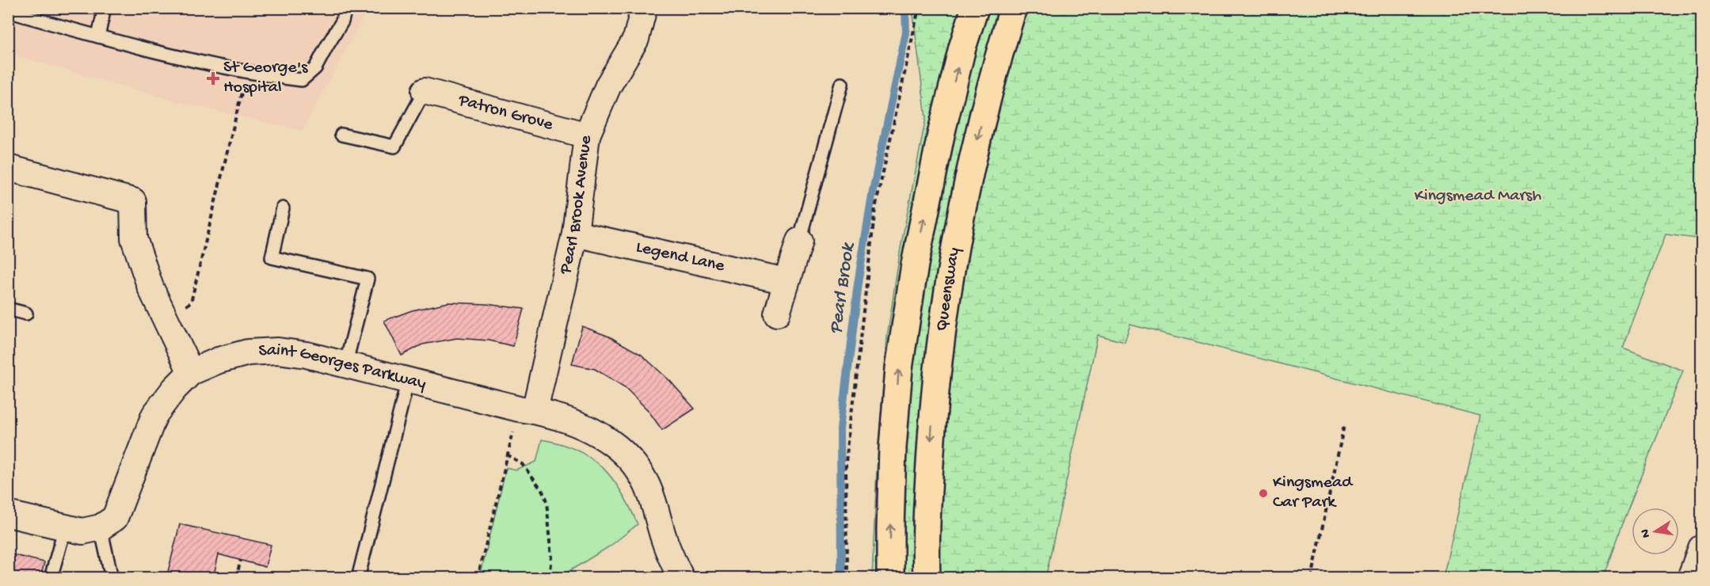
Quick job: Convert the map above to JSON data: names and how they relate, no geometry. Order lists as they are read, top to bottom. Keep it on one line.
{"streets":{"highway":["Queensway"],"street":["Patron Grove","Pearl Brook Avenue","Legend Lane","Saint Georges Parkway"]},"crossings":[["Patron Grove","Pearl Brook Avenue"],["Pearl Brook Avenue","Legend Lane"],["Pearl Brook Avenue","Saint Georges Parkway"]],"water":["Pearl Brook"],"parks":["Kingsmead Marsh"],"places":{"health":["St George's Hospital"],"other":["Kingsmead Car Park"]},"north":"left"}
